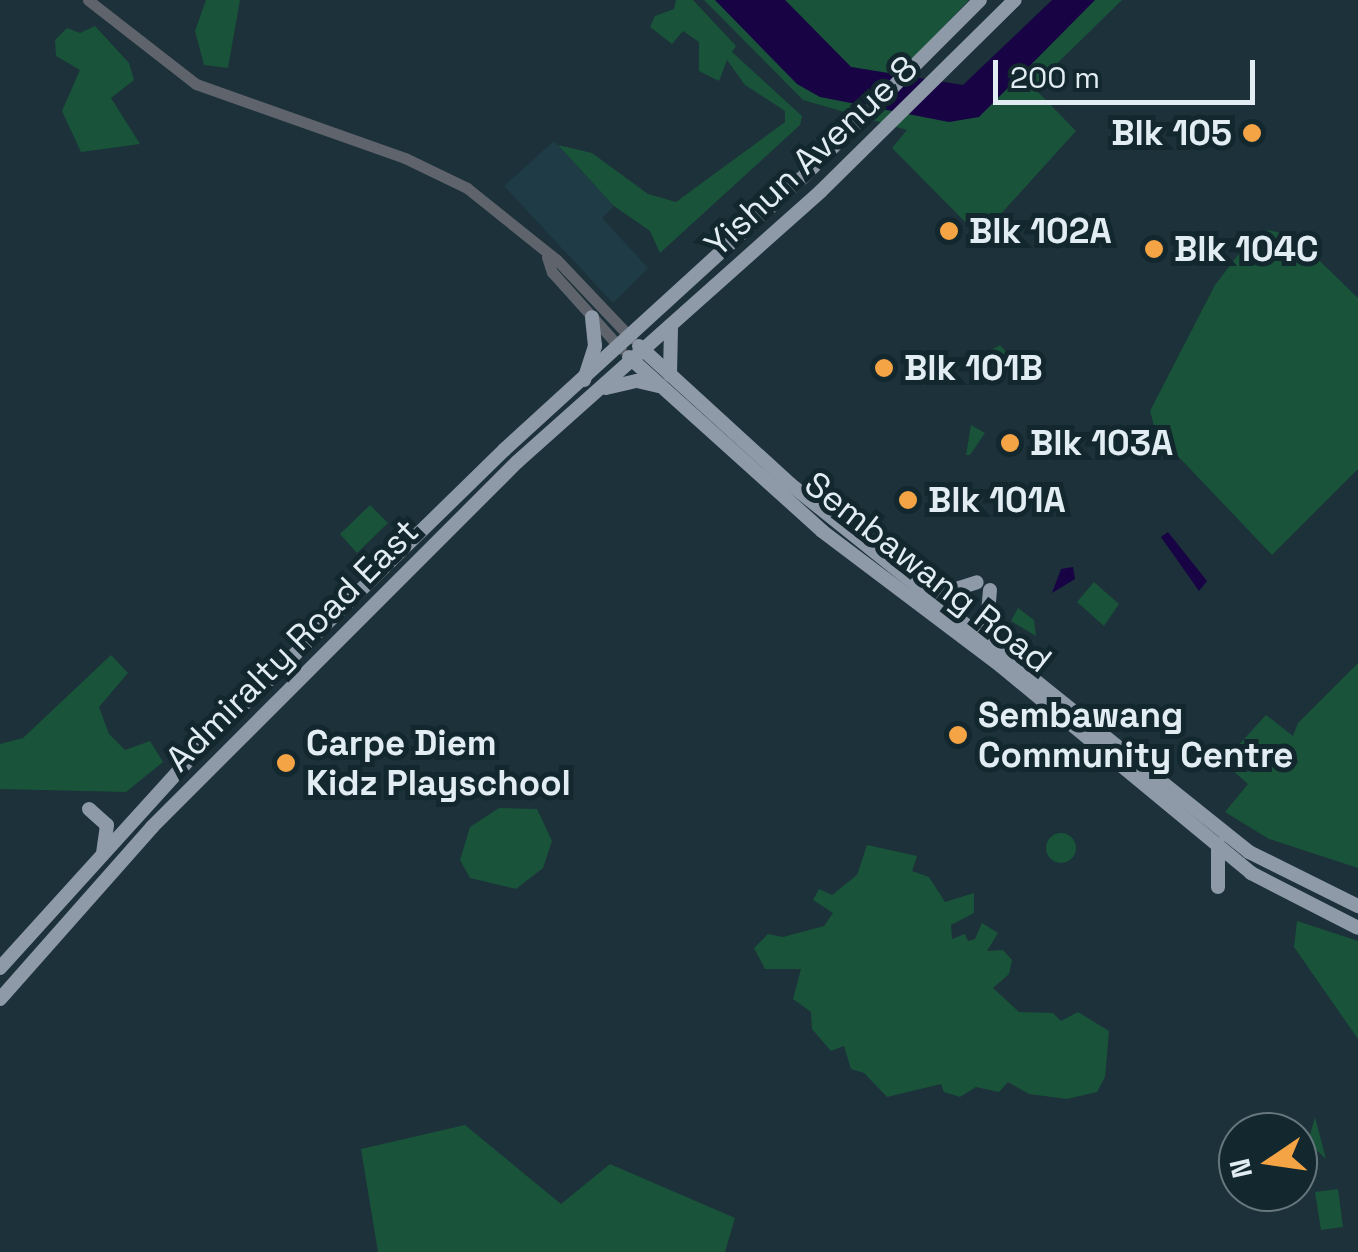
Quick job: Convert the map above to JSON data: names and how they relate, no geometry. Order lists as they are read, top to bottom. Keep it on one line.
{"streets":{"main road":["Yishun Avenue 8","Sembawang Road","Admiralty Road East"]},"crossings":[["Yishun Avenue 8","Sembawang Road"],["Yishun Avenue 8","Admiralty Road East"],["Sembawang Road","Admiralty Road East"]],"places":["Blk 105","Blk 102A","Blk 104C","Blk 101B","Blk 103A","Blk 101A","Sembawang Community Centre","Carpe Diem Kidz Playschool"],"scale_bar":"200 m","north":"left"}
